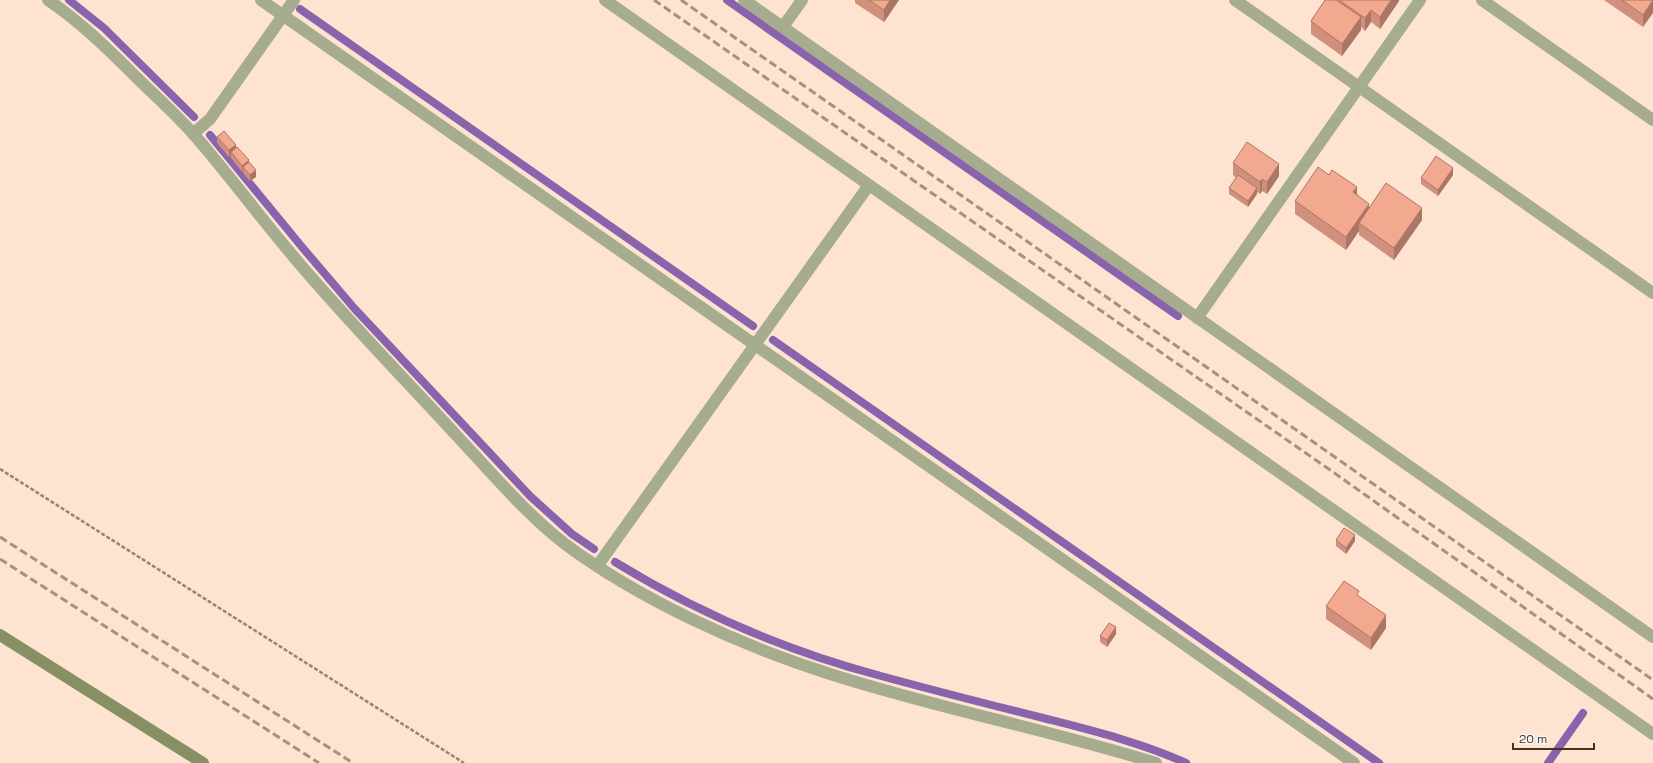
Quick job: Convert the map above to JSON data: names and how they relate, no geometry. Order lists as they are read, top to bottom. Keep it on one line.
{"scale_bar":"20 m"}
